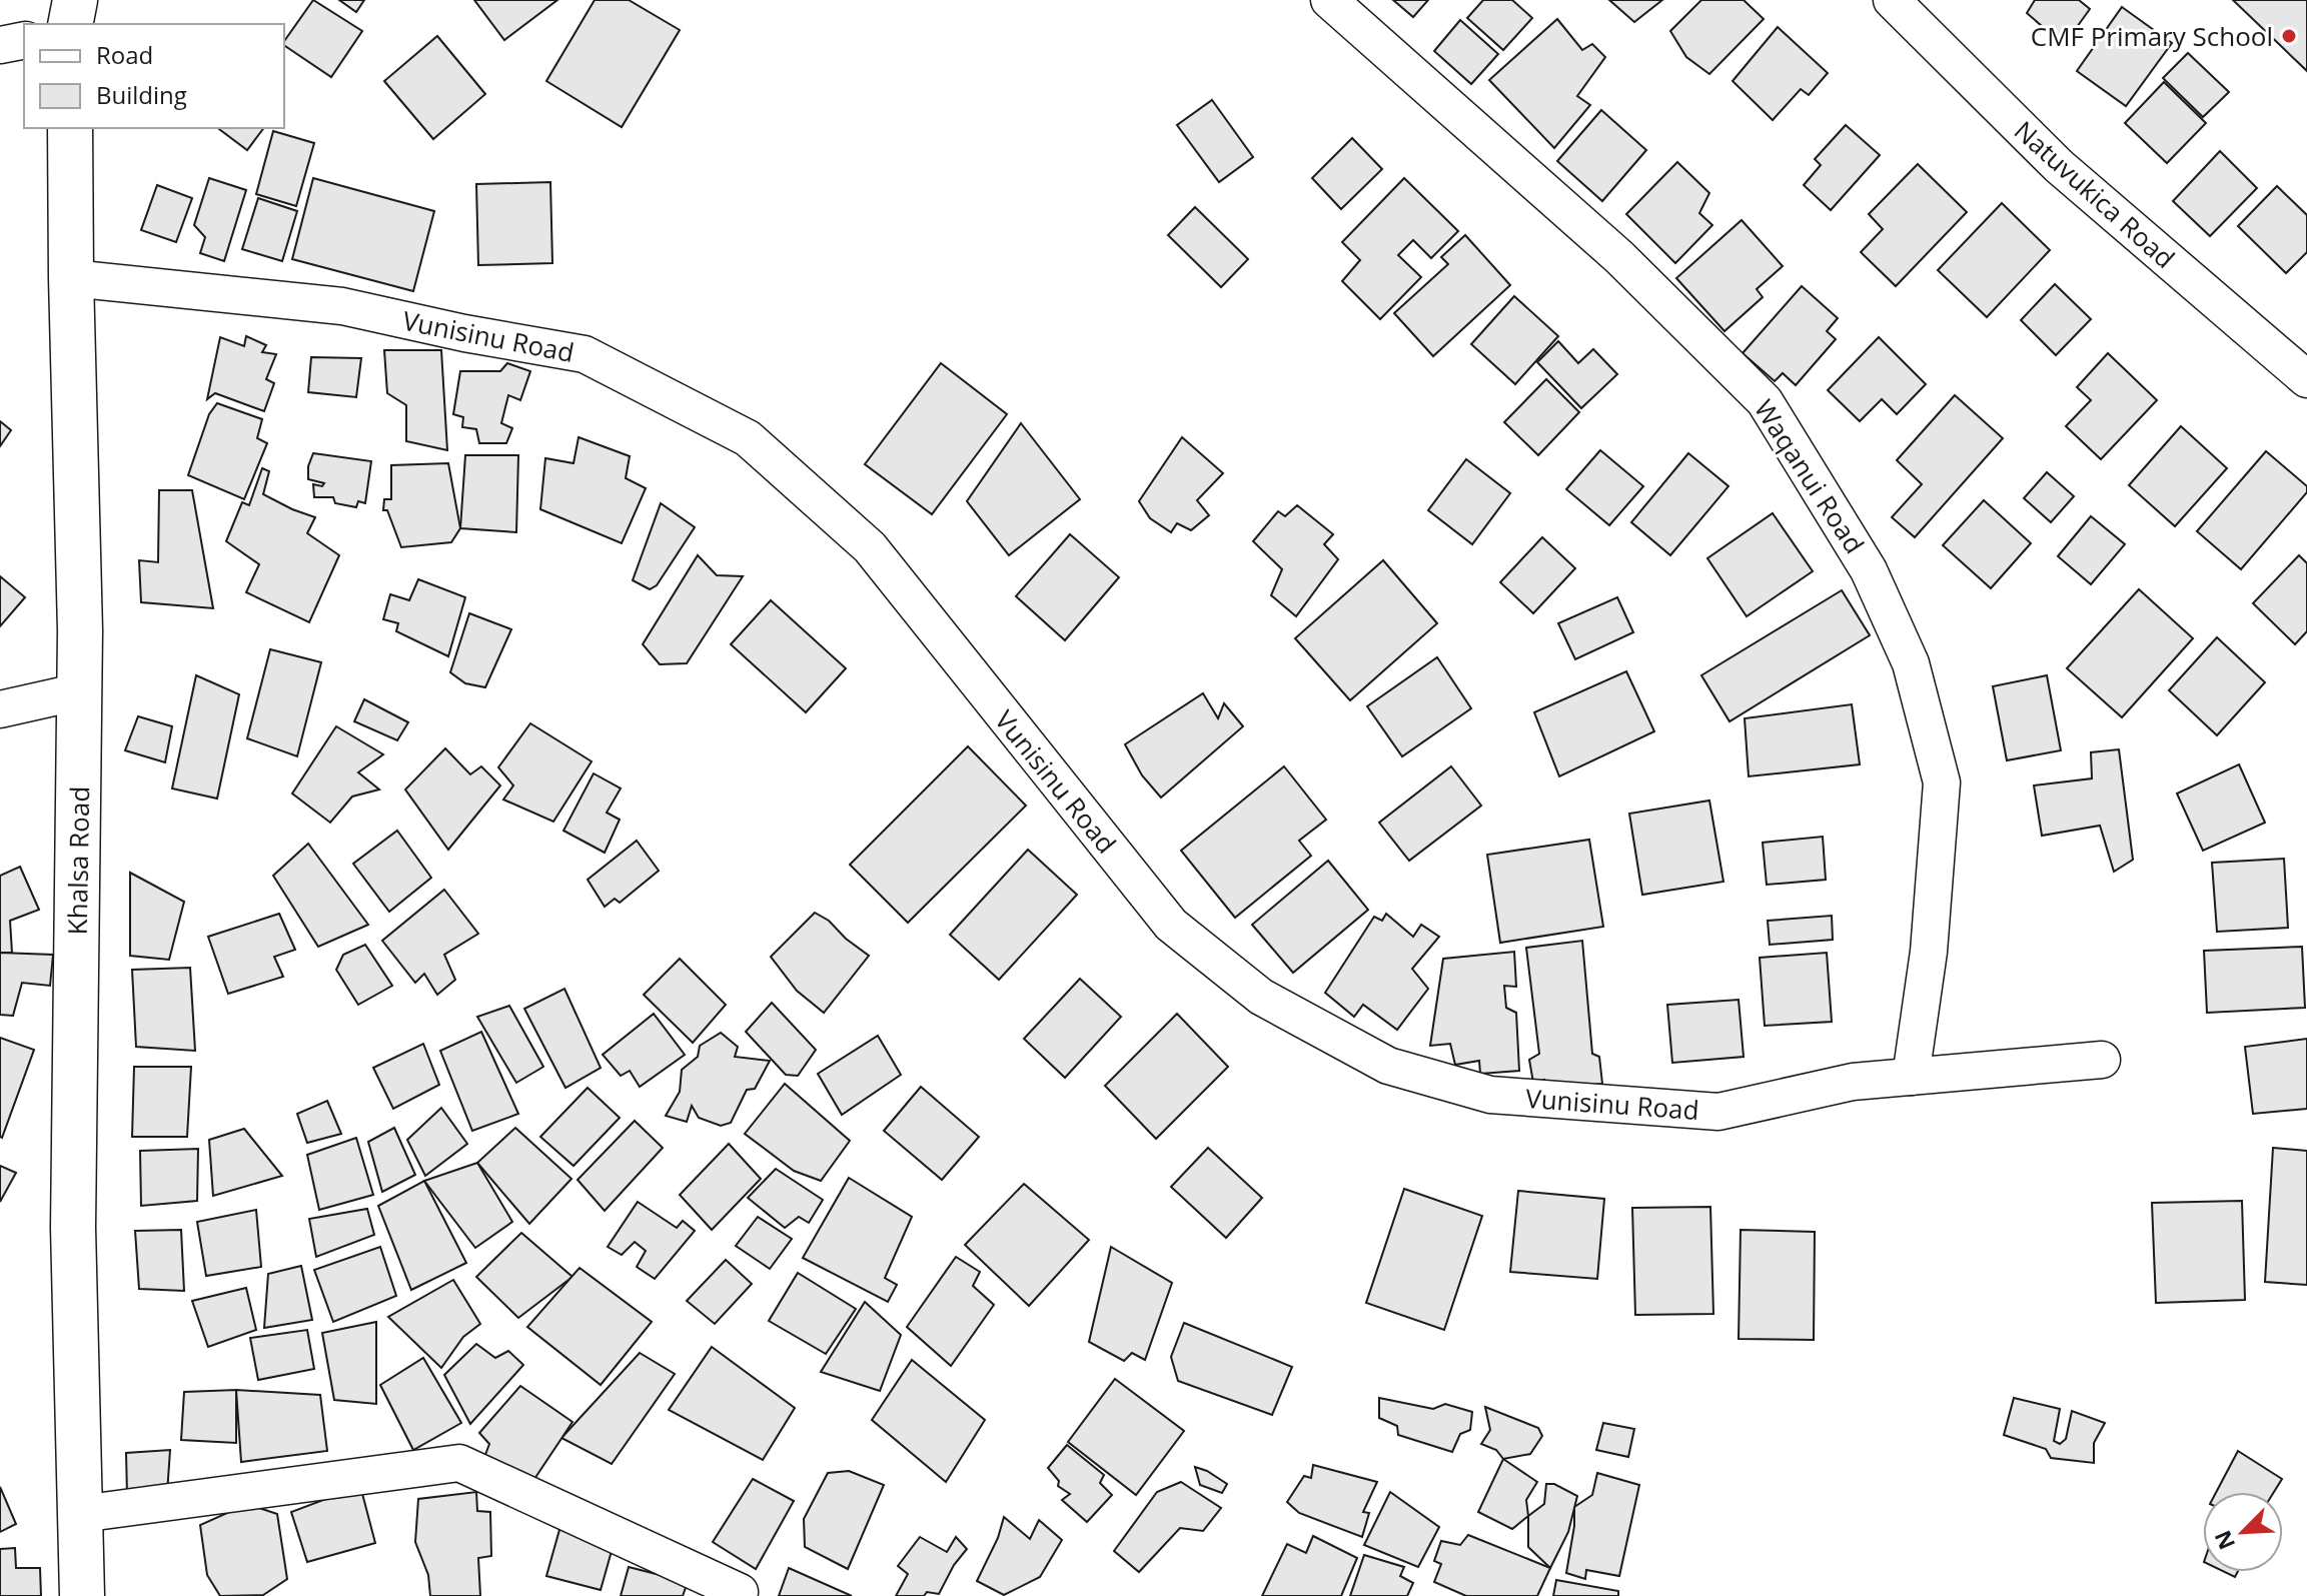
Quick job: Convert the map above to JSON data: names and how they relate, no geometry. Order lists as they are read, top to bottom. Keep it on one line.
{"streets":{"main road":["Khalsa Road"],"street":["Natuvukica Road","Vunisinu Road","Waqanui Road"]},"crossings":[["Vunisinu Road","Waqanui Road"],["Vunisinu Road","Khalsa Road"]],"places":["CMF Primary School"],"legend":["Road","Building"],"north":"bottom left"}
